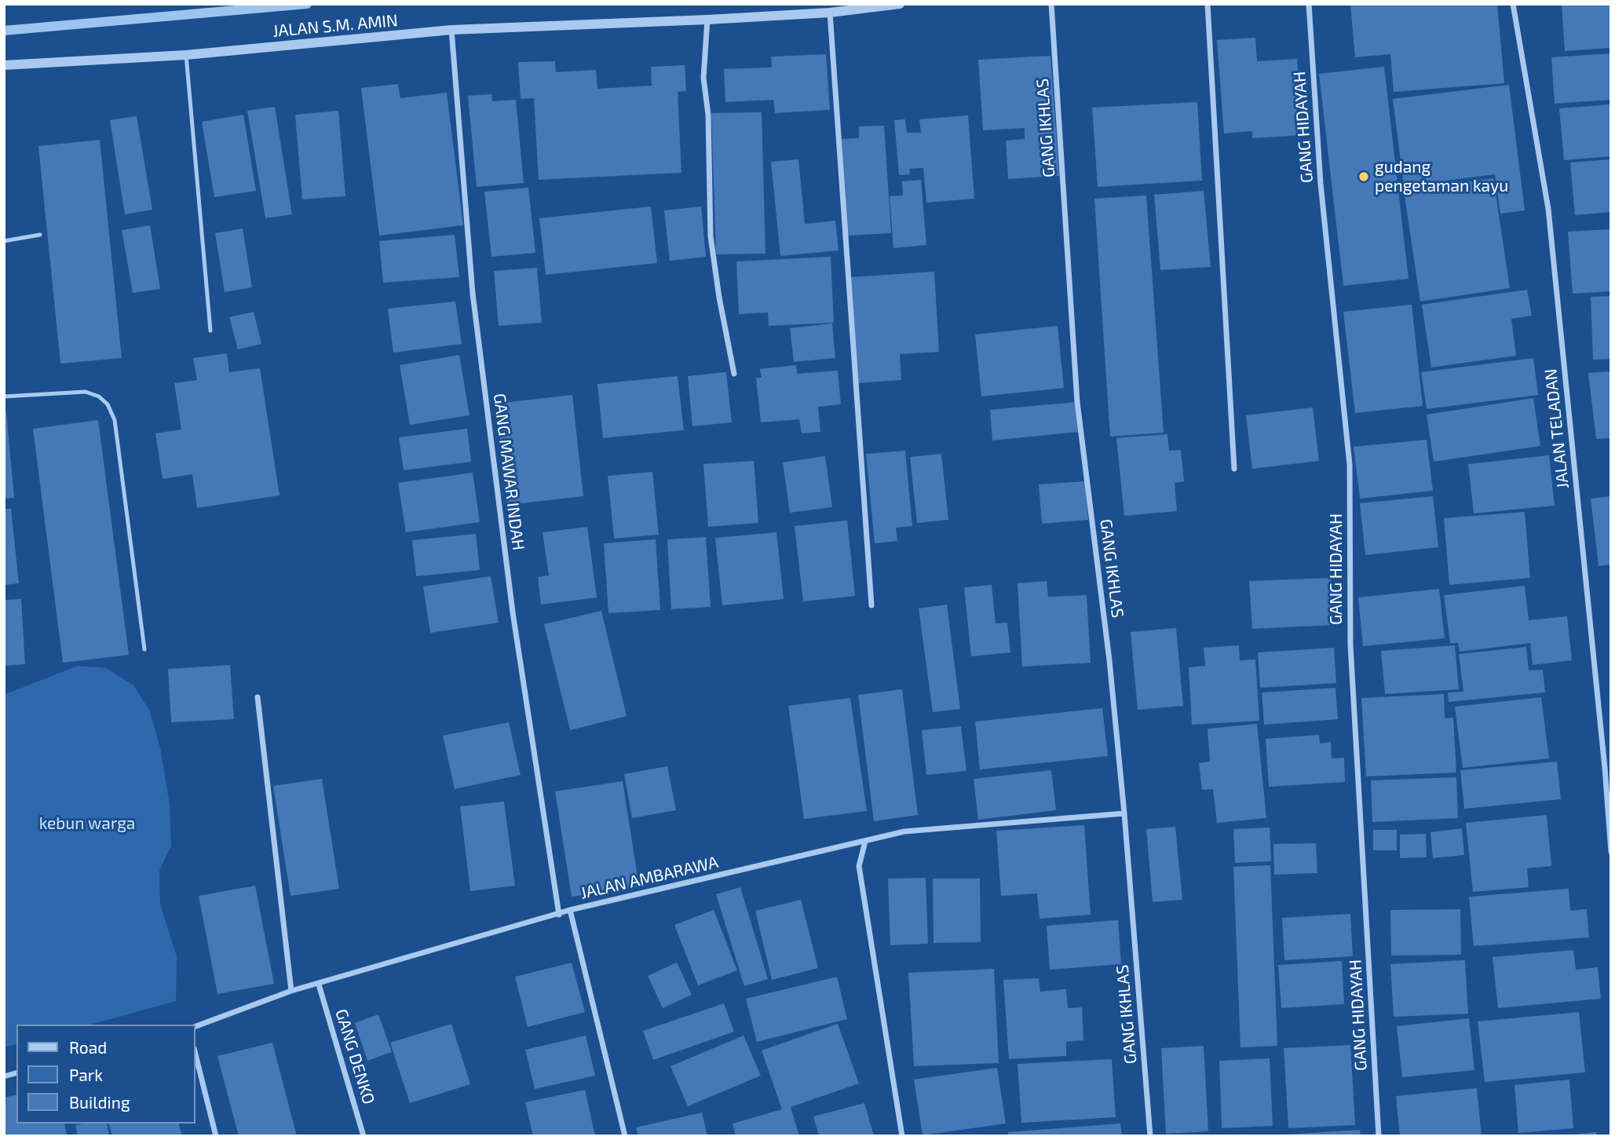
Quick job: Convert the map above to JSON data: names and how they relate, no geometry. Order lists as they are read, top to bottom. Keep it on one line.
{"streets":{"street":["JALAN S.M. AMIN","GANG HIDAYAH","GANG IKHLAS","JALAN TELADAN","GANG MAWAR INDAH","JALAN AMBARAWA","GANG DENKO"]},"crossings":[["JALAN S.M. AMIN","GANG MAWAR INDAH"],["GANG IKHLAS","JALAN AMBARAWA"],["GANG MAWAR INDAH","JALAN AMBARAWA"],["JALAN AMBARAWA","GANG DENKO"]],"parks":["kebun warga"],"places":["gudang pengetaman kayu"],"legend":["Road","Park","Building"]}
